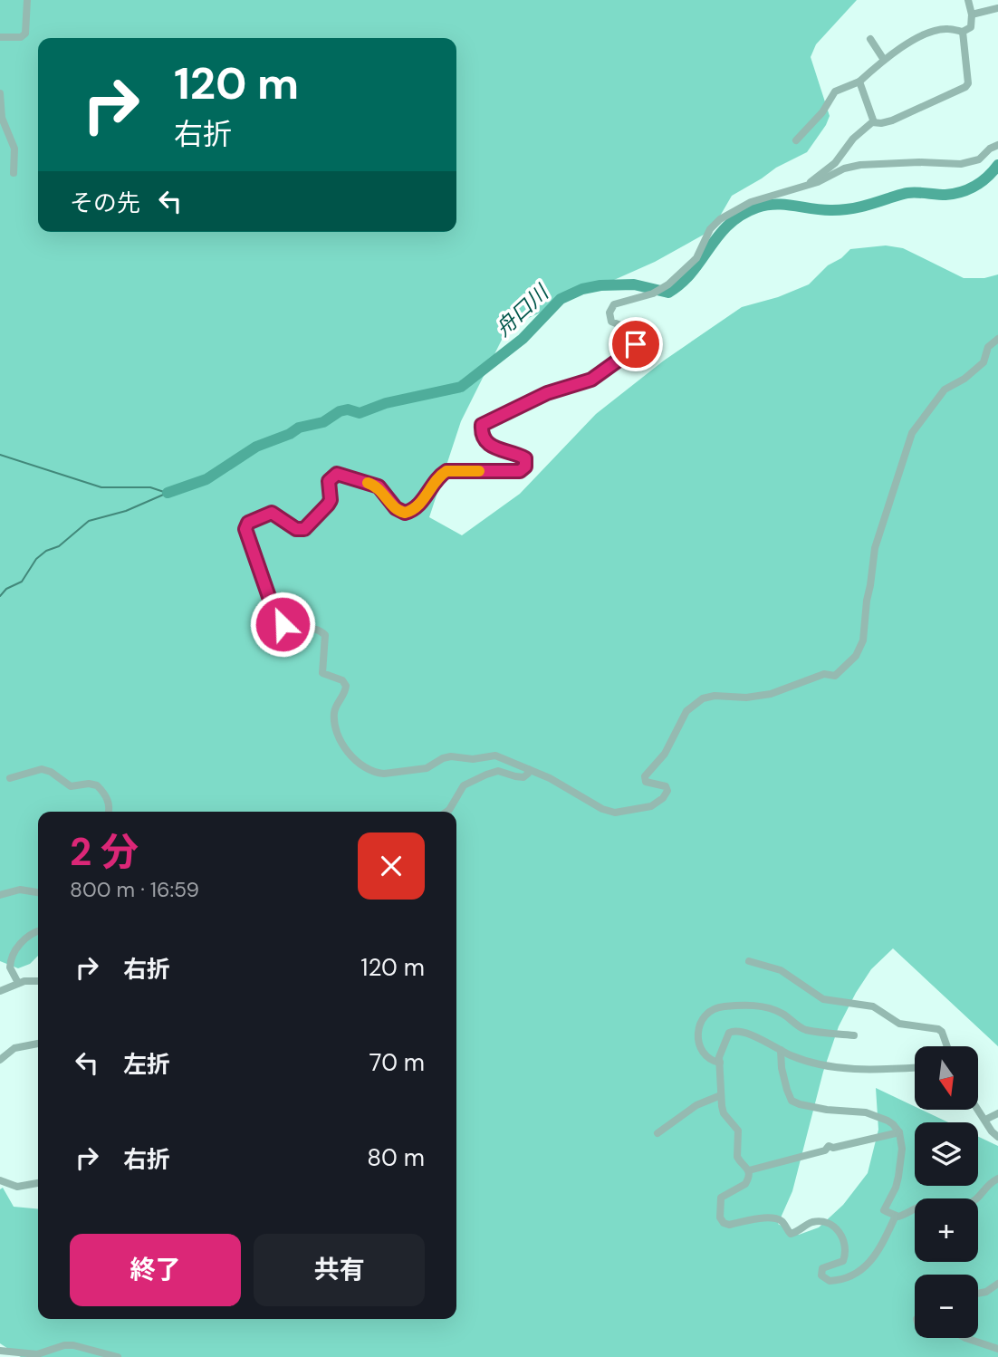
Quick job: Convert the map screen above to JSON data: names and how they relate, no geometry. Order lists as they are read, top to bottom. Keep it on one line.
{"water":["舟口川"],"north":"bottom","page":{"turn":["120 m","右折"],"then":"その先","heading":["2 分","800 m · 16:59"],"list":[{"name":"右折","value":"120 m"},{"name":"左折","value":"70 m"},{"name":"右折","value":"80 m"}],"map_buttons":["+","−"],"buttons":["終了","共有"]}}
